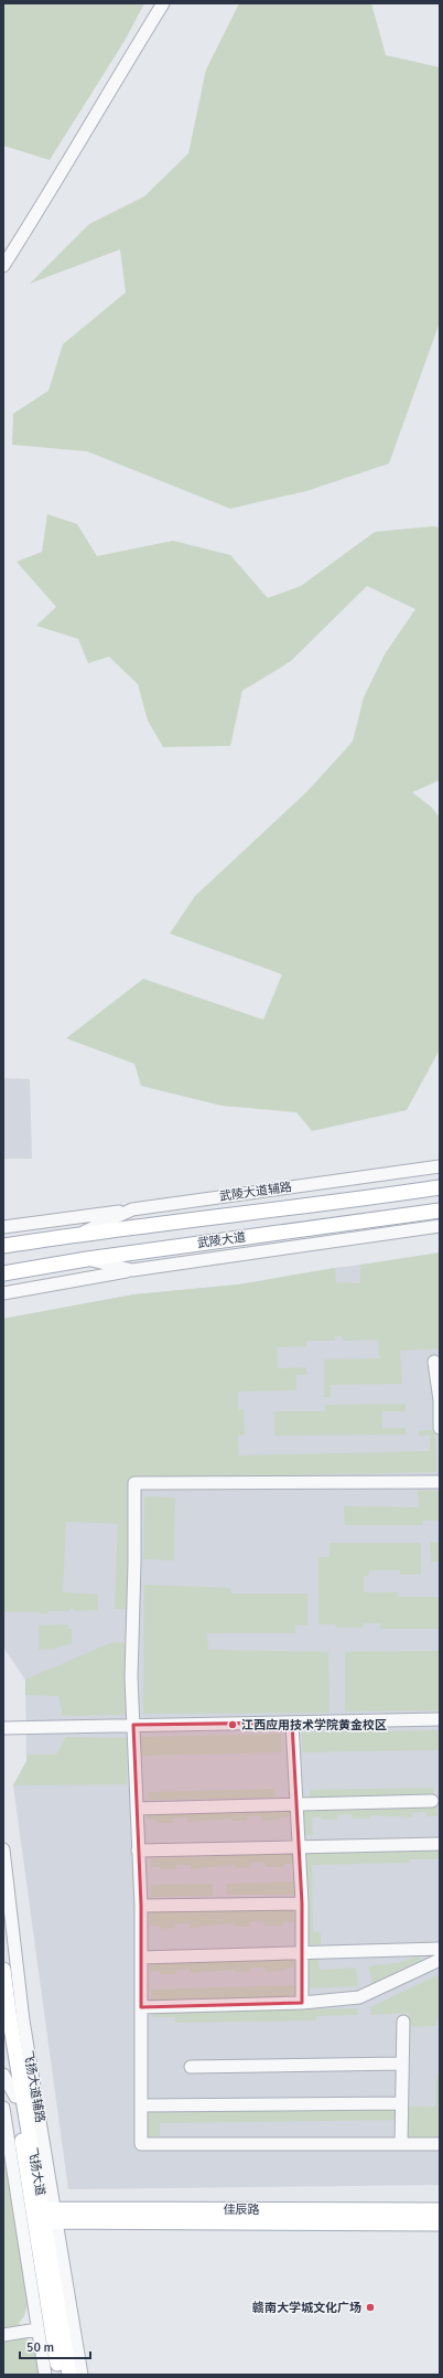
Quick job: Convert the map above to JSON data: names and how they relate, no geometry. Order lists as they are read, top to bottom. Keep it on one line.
{"streets":{"main road":["武陵大道","飞扬大道","佳辰路"],"street":["武陵大道辅路","飞扬大道辅路"]},"crossings":[["武陵大道辅路","武陵大道"],["飞扬大道辅路","飞扬大道"],["飞扬大道辅路","佳辰路"],["飞扬大道","佳辰路"]],"places":["江西应用技术学院黄金校区","赣南大学城文化广场"],"scale_bar":"50 m"}
